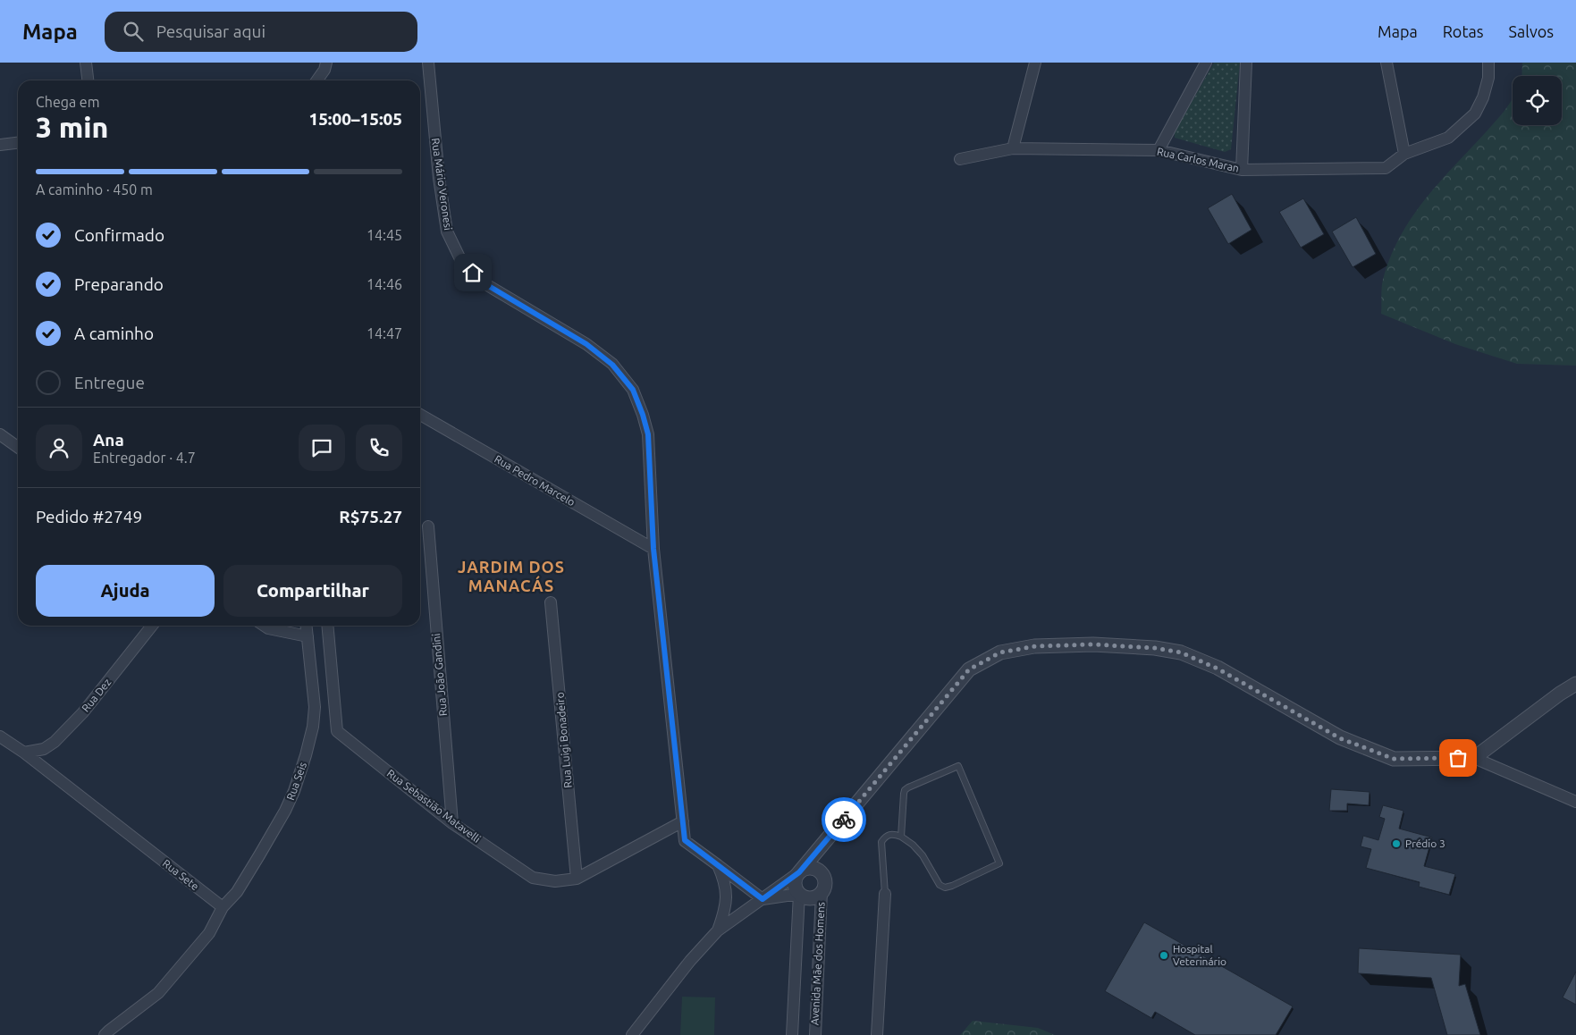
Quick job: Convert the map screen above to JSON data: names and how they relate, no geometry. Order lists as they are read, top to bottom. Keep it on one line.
{"streets":{"street":["Rua Carlos Maran","Rua Mário Veronesi","Rua Pedro Marcelo","Rua João Gandini","Rua Dez","Rua Luigi Bonadeiro","Rua Seis","Rua Sebastião Matavelli","Rua Sete","Avenida Mãe dos Homens"]},"crossings":[["Rua Mário Veronesi","Rua Pedro Marcelo"],["Rua Mário Veronesi","Rua Sebastião Matavelli"],["Rua João Gandini","Rua Sebastião Matavelli"],["Rua Dez","Rua Sete"],["Rua Luigi Bonadeiro","Rua Sebastião Matavelli"],["Rua Seis","Rua Sete"]],"districts":["JARDIM DOS MANACÁS"],"places":["Prédio 3","Hospital Veterinário"],"page":{"header":"Mapa","search":"Pesquisar aqui","nav":["Mapa","Rotas","Salvos"],"heading":["3 min","Chega em","15:00–15:05"],"panel":["Ana","Entregador · 4.7","Pedido #2749","R$75.27"],"bar":"A caminho · 450 m","list":[["Confirmado","14:45"],["Preparando","14:46"],["A caminho","14:47"],"Entregue"],"buttons":["Ajuda","Compartilhar"]}}
